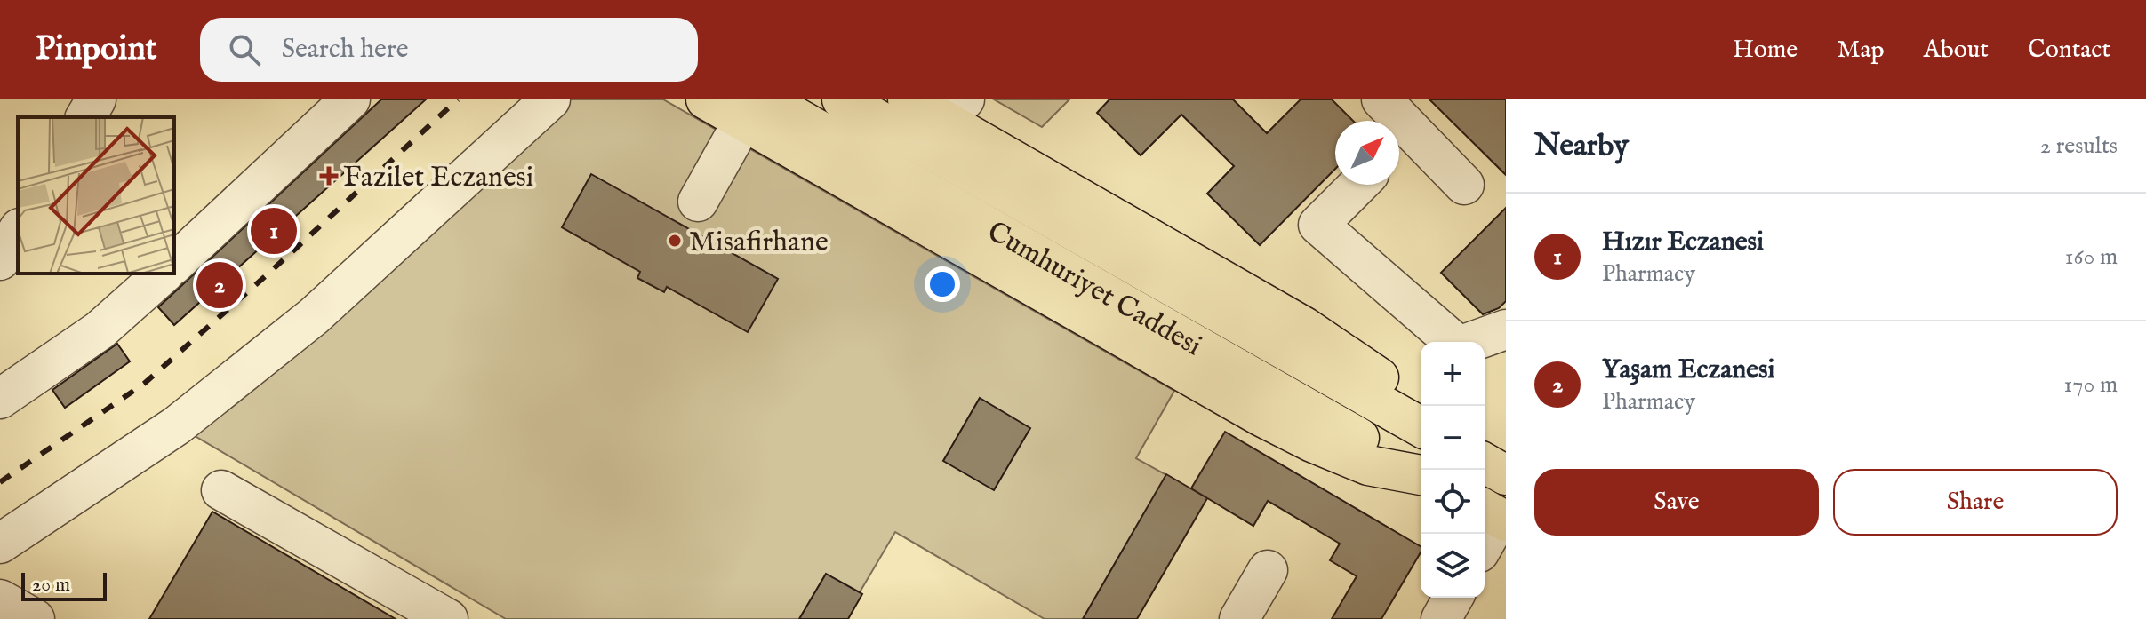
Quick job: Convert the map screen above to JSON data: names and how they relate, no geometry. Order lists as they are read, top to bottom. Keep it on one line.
{"streets":{"highway":["Cumhuriyet Caddesi"]},"places":{"health":["Fazilet Eczanesi"],"other":["Misafirhane"]},"scale_bar":"20 m","north":"top right","page":{"header":"Pinpoint","search":"Search here","nav":["Home","Map","About","Contact"],"heading":["Nearby","2 results"],"list":[{"mark":"1","name":"Hızır Eczanesi","note":"Pharmacy","value":"160 m"},{"mark":"2","name":"Yaşam Eczanesi","note":"Pharmacy","value":"170 m"}],"pins":["1","2"],"map_buttons":["+","−"],"buttons":["Save","Share"],"scale":"20 m"}}
